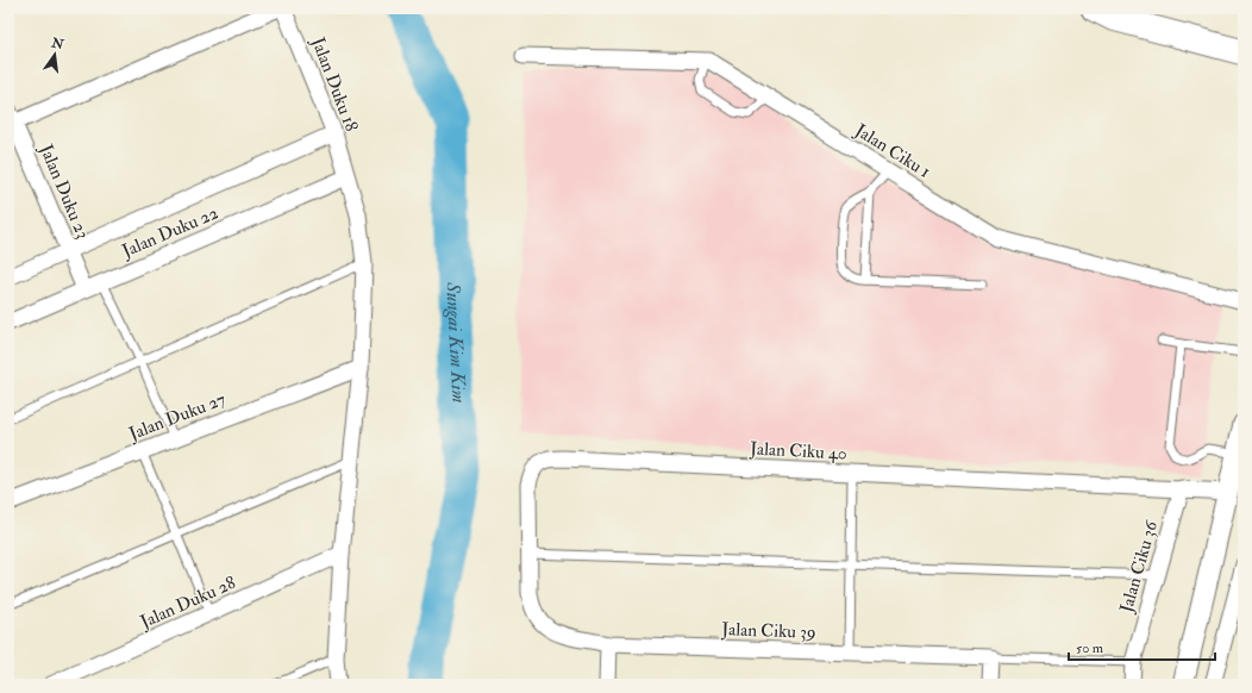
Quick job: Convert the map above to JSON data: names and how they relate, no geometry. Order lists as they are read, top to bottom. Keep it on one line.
{"streets":{"street":["Jalan Duku 18","Jalan Ciku 1","Jalan Duku 23","Jalan Duku 22","Jalan Duku 27","Jalan Ciku 40","Jalan Ciku 36","Jalan Duku 28","Jalan Ciku 39"]},"crossings":[["Jalan Duku 18","Jalan Duku 22"],["Jalan Duku 18","Jalan Duku 27"],["Jalan Duku 18","Jalan Duku 28"],["Jalan Duku 23","Jalan Duku 22"],["Jalan Ciku 40","Jalan Ciku 36"],["Jalan Ciku 40","Jalan Ciku 39"]],"water":["Sungai Kim Kim"],"scale_bar":"50 m","north":"top"}
